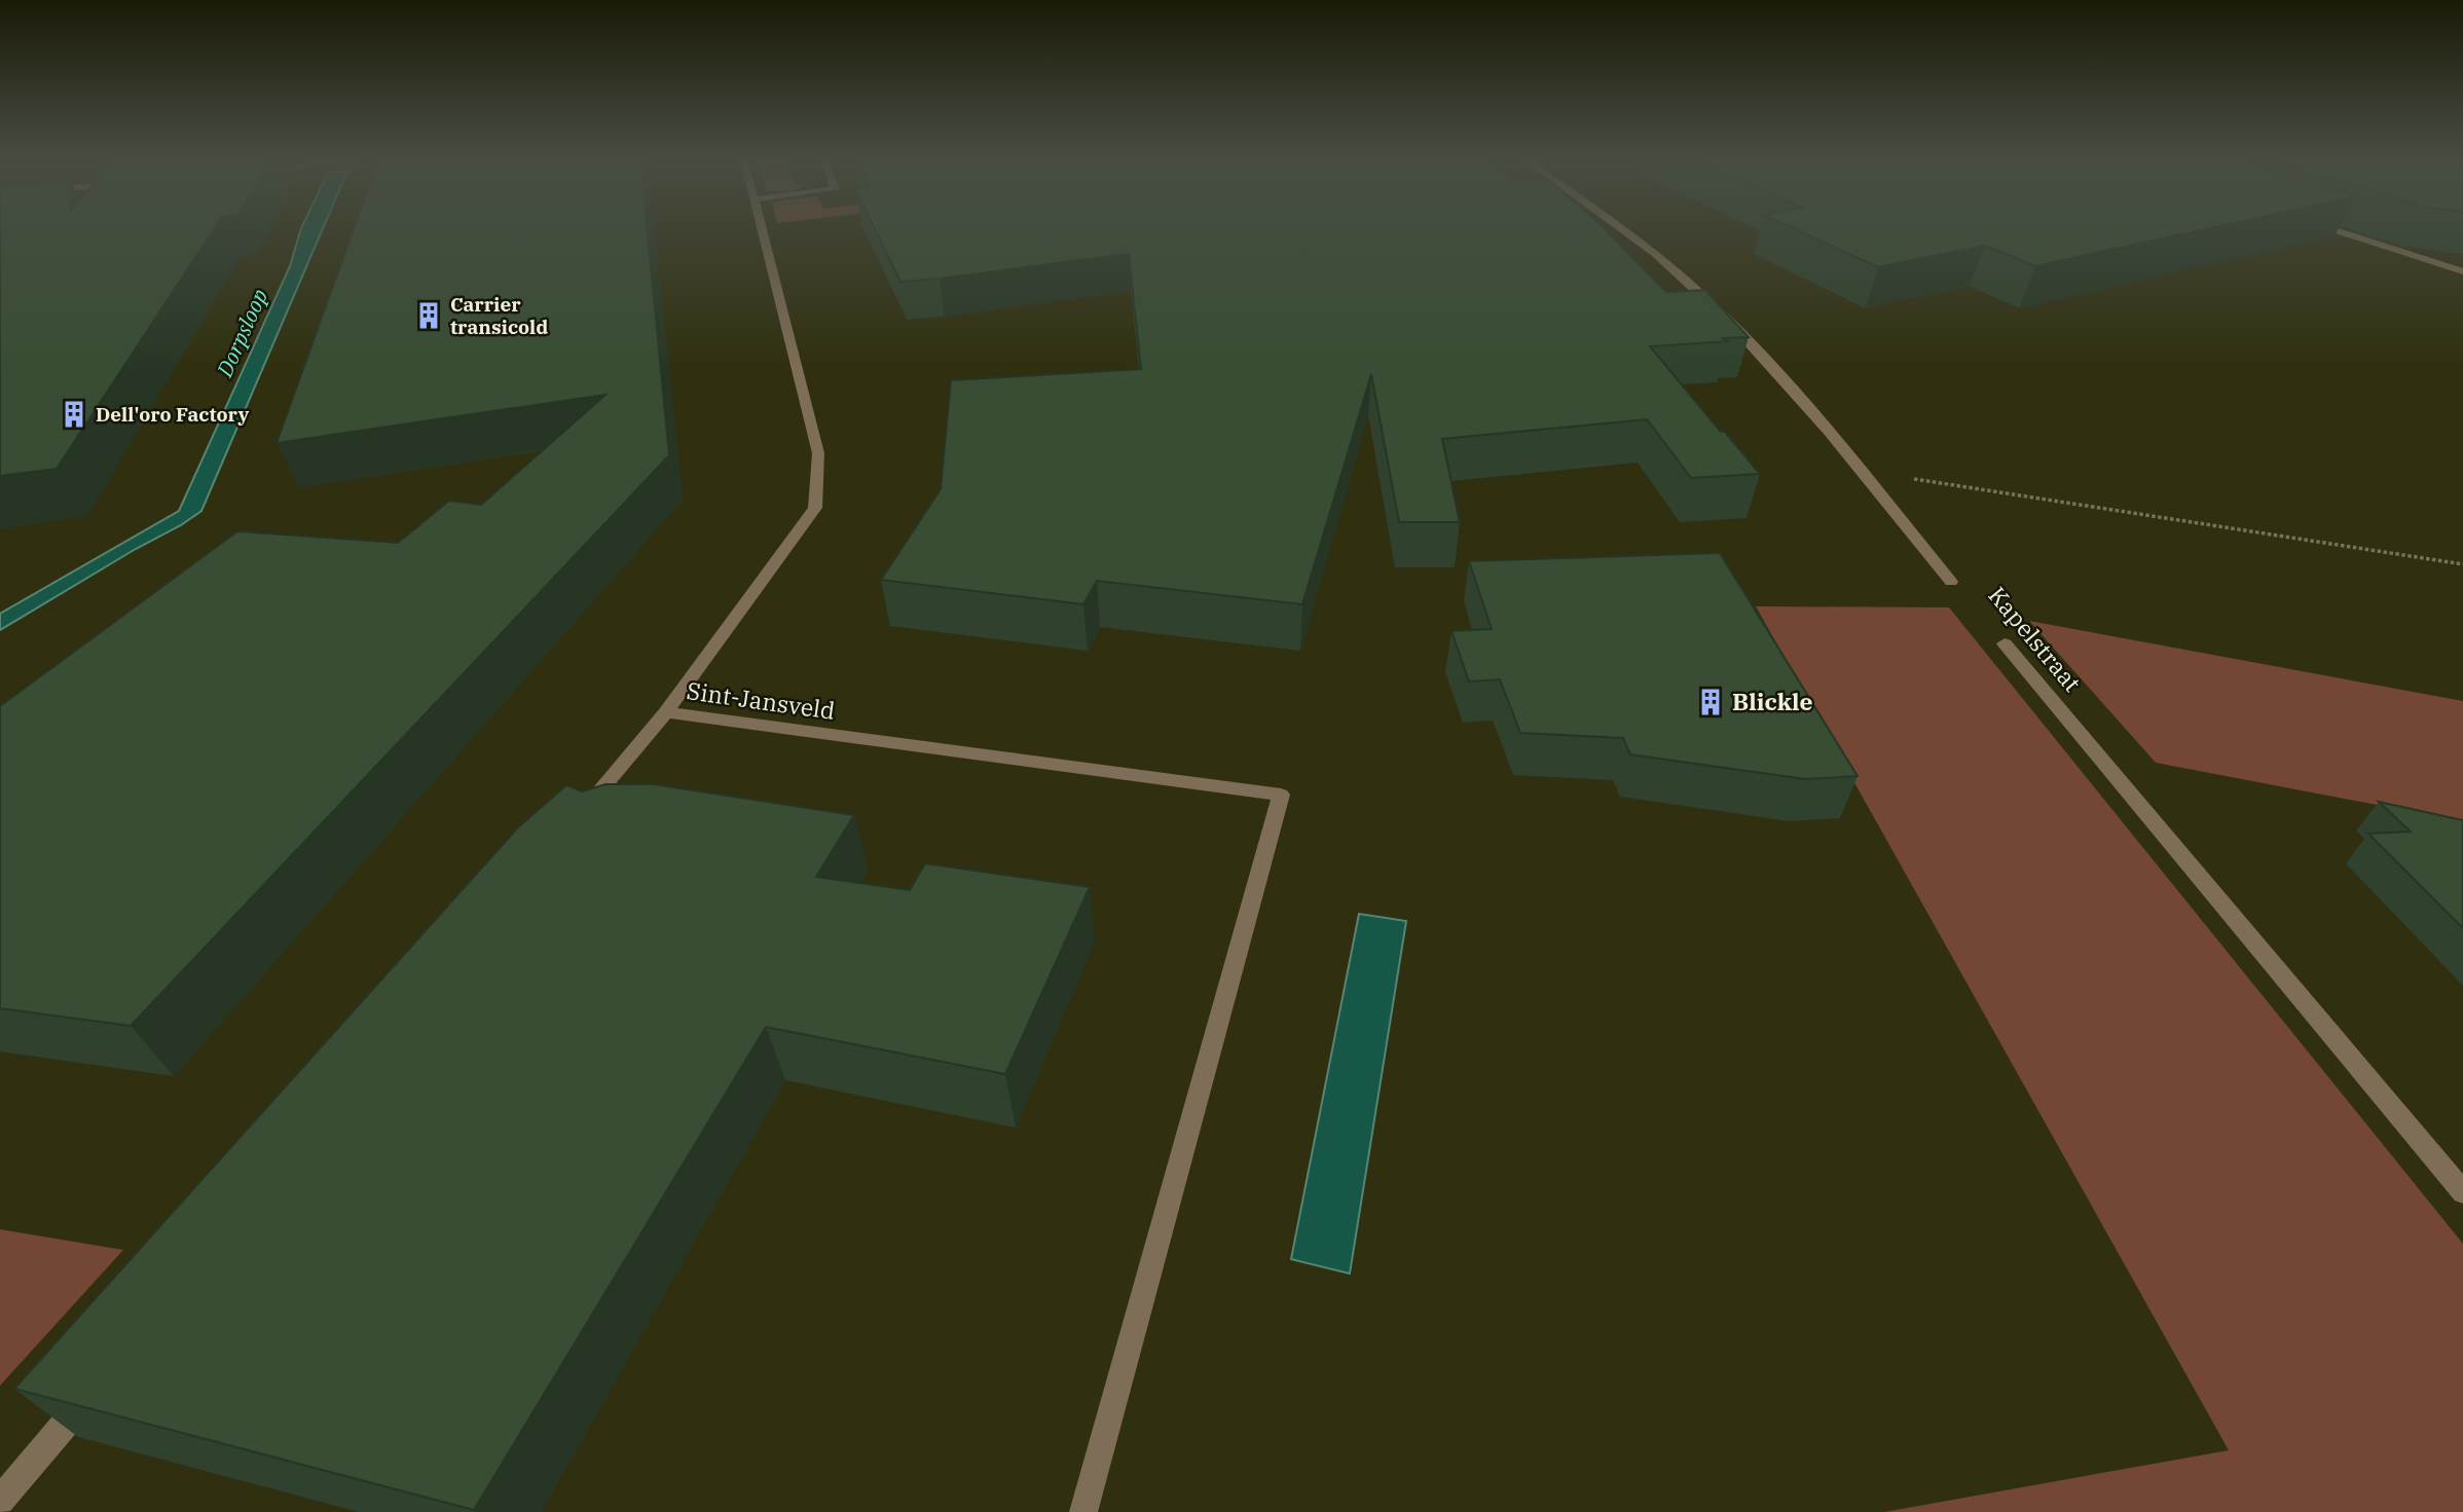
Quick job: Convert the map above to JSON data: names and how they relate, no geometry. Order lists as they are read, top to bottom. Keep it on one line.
{"streets":{"street":["Kapelstraat","Sint-Jansveld"]},"water":["Dorpsloop"],"places":{"building":["Carrier transicold","Dell'oro Factory","Blickle"]}}
